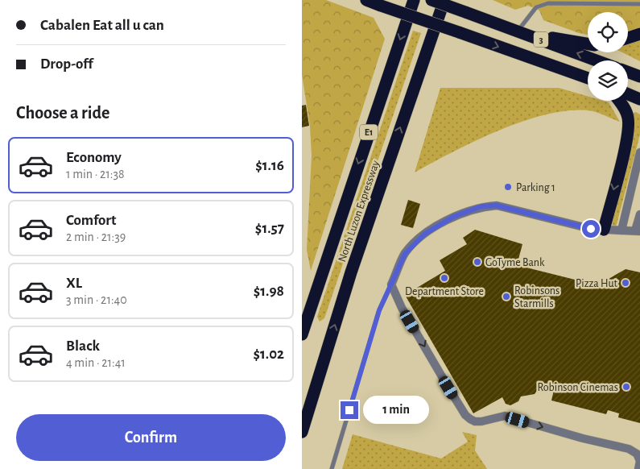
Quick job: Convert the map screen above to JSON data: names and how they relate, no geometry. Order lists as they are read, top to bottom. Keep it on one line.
{"streets":{"highway":["3","E1","North Luzon Expressway"]},"places":["Parking 1","GoTyme Bank","Department Store","Pizza Hut","Robinsons Starmills","Robinson Cinemas"],"page":{"banner":["Cabalen Eat all u can","Drop-off"],"heading":"Choose a ride","list":[{"name":"Economy","note":"1 min · 21:38","value":"$1.16"},{"name":"Comfort","note":"2 min · 21:39","value":"$1.57"},{"name":"XL","note":"3 min · 21:40","value":"$1.98"},{"name":"Black","note":"4 min · 21:41","value":"$1.02"}],"bubble":"1 min","buttons":"Confirm"}}
